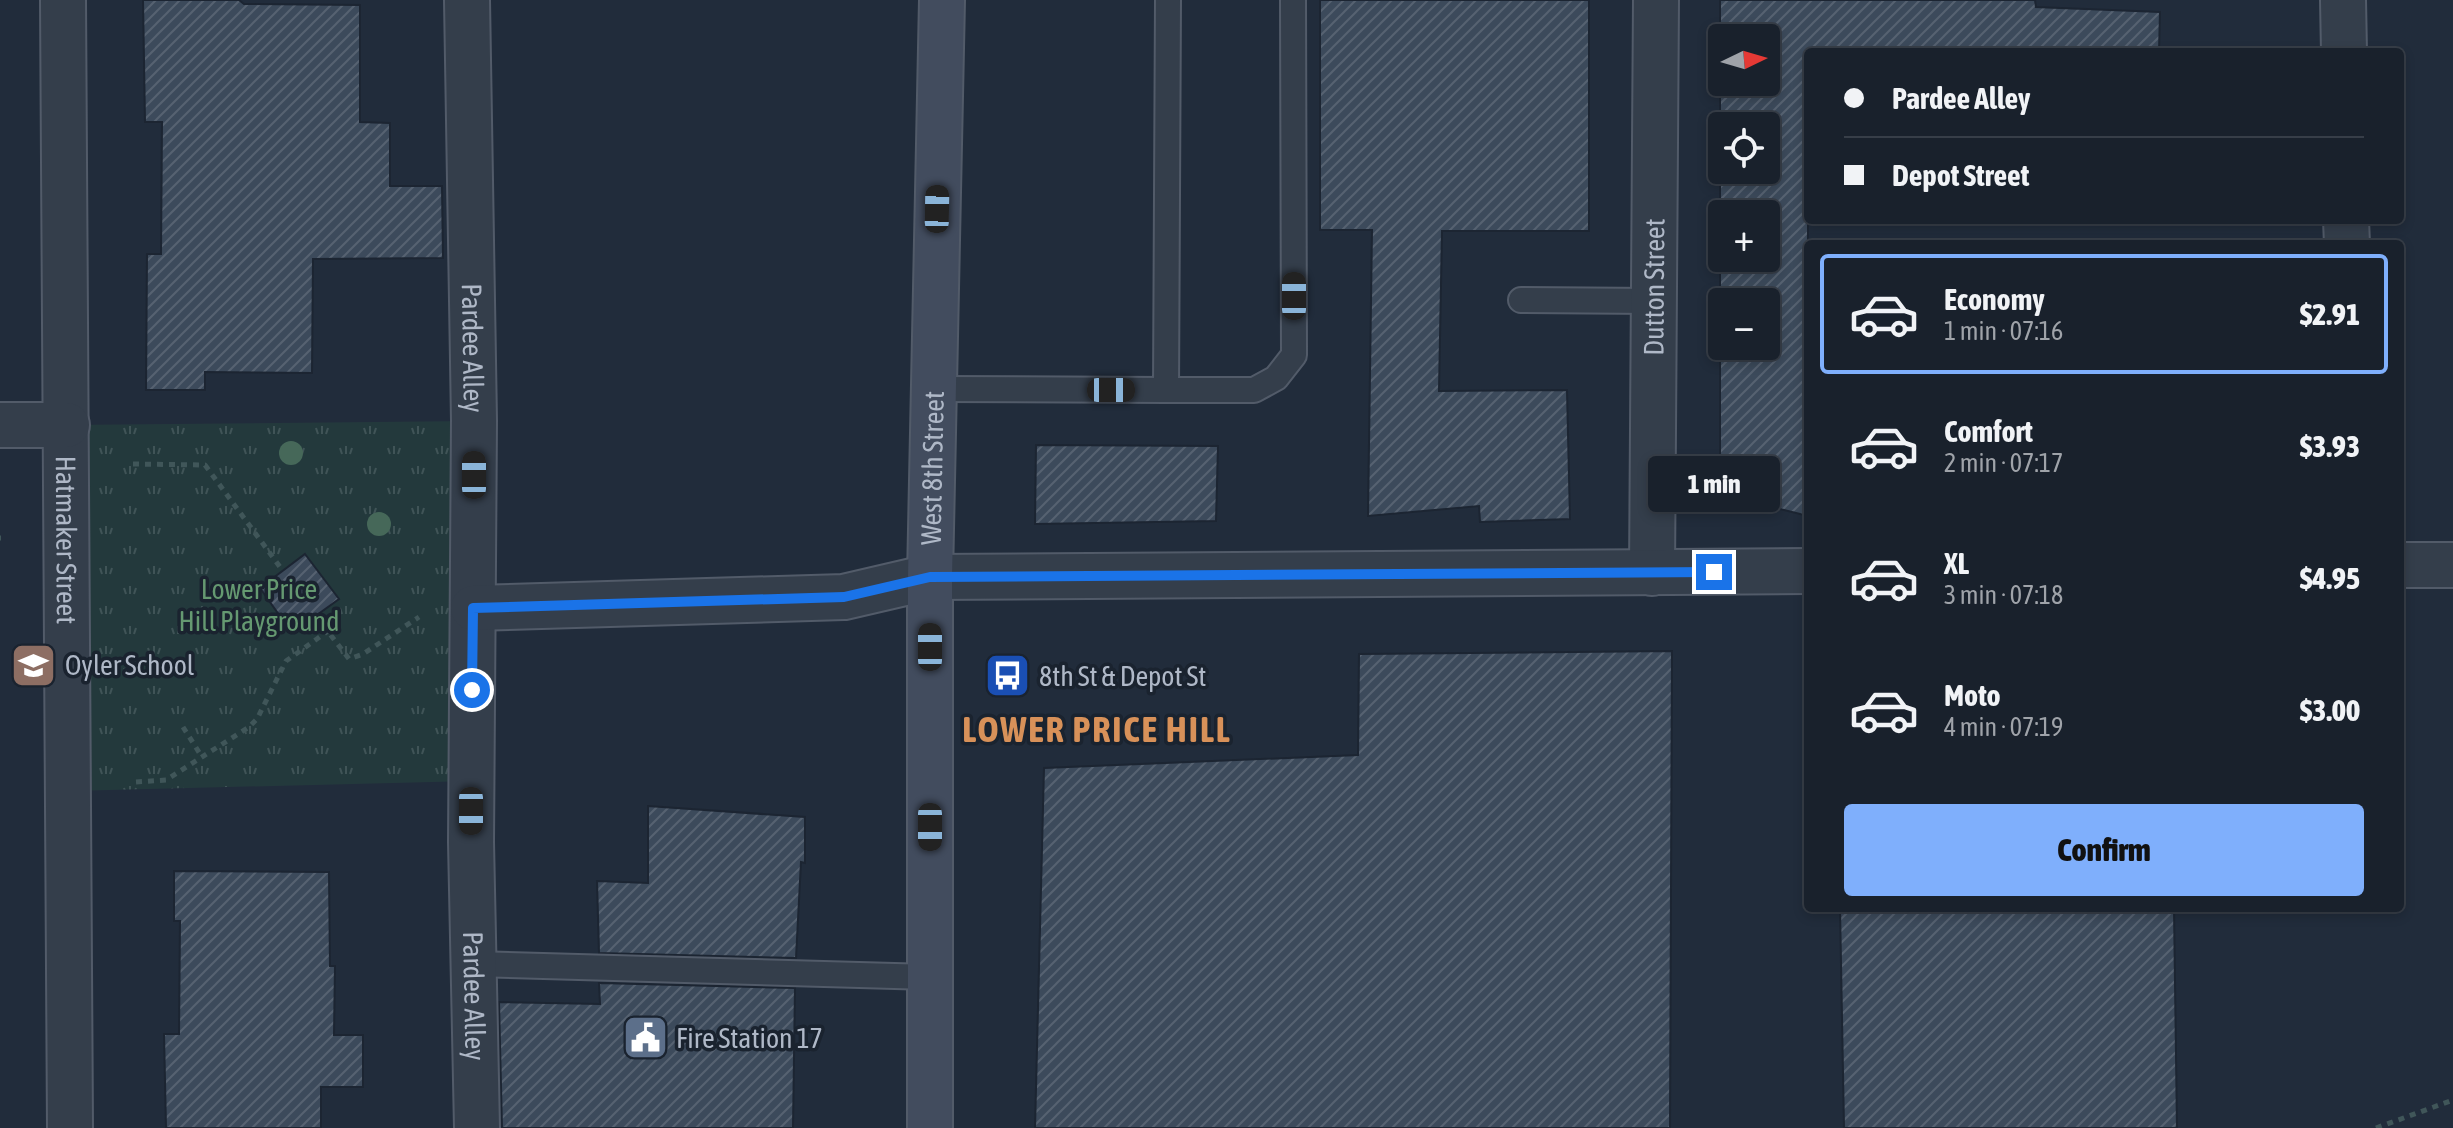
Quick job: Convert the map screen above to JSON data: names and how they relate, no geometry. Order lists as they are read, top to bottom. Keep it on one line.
{"streets":{"main road":["West 8th Street"],"street":["Dutton Street","Pardee Alley","Hatmaker Street"]},"districts":["LOWER PRICE HILL"],"parks":["Lower Price Hill Playground"],"places":{"school or university":["Oyler School"],"bus stop":["8th St & Depot St"],"public building":["Fire Station 17"]},"north":"right","page":{"map_buttons":["+","−"],"banner":["Pardee Alley","Depot Street"],"list":[{"name":"Economy","note":"1 min · 07:16","value":"$2.91"},{"name":"Comfort","note":"2 min · 07:17","value":"$3.93"},{"name":"XL","note":"3 min · 07:18","value":"$4.95"},{"name":"Moto","note":"4 min · 07:19","value":"$3.00"}],"bubble":"1 min","buttons":"Confirm"}}
